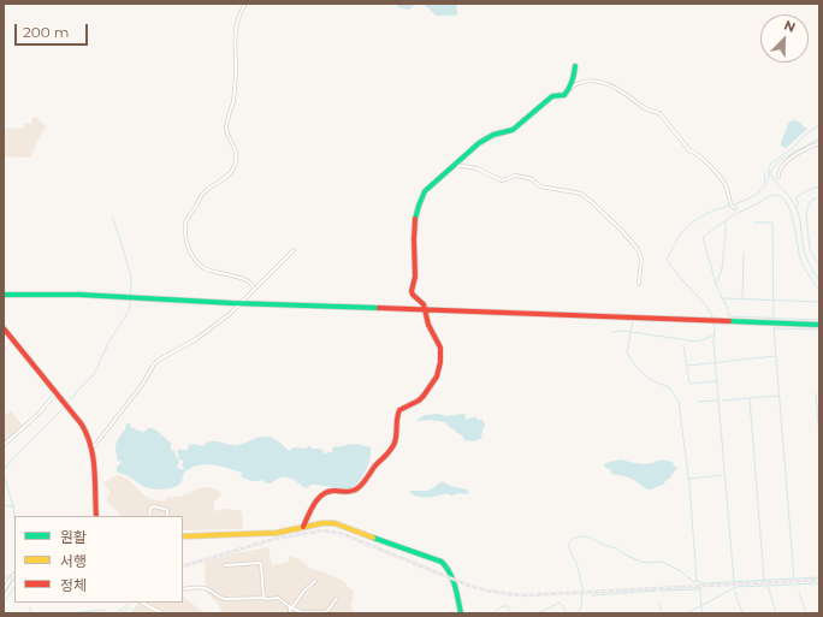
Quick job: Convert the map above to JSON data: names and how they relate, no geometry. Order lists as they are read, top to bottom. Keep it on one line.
{"legend":["원활","서행","정체"],"scale_bar":"200 m","north":"top right"}
